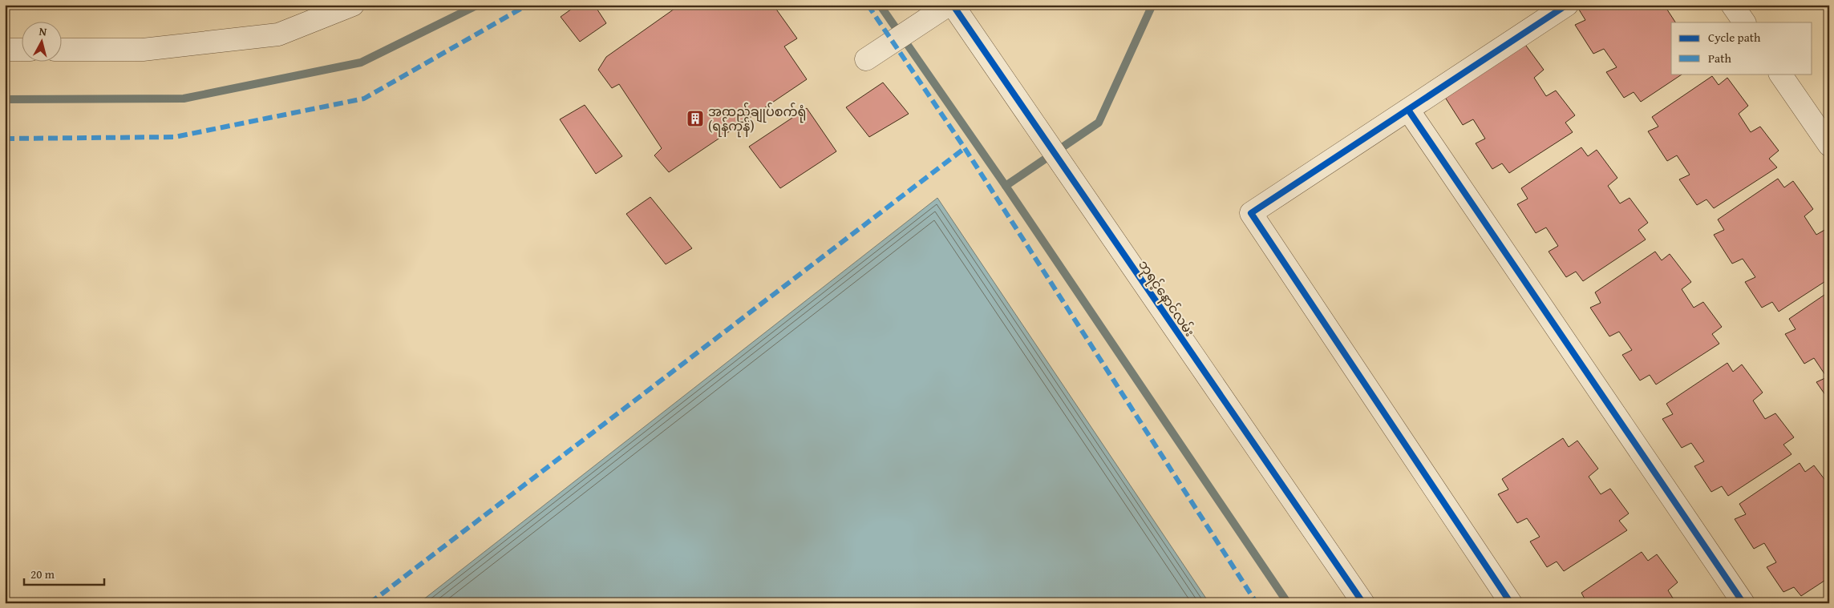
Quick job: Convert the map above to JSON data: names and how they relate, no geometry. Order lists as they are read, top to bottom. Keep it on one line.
{"streets":{"street":["ဘုရင့်နောင်လမ်း"]},"places":{"building":["အထည်ချုပ်စက်ရုံ (ရန်ကုန်)"]},"legend":["Cycle path","Path"],"scale_bar":"20 m","north":"top"}
